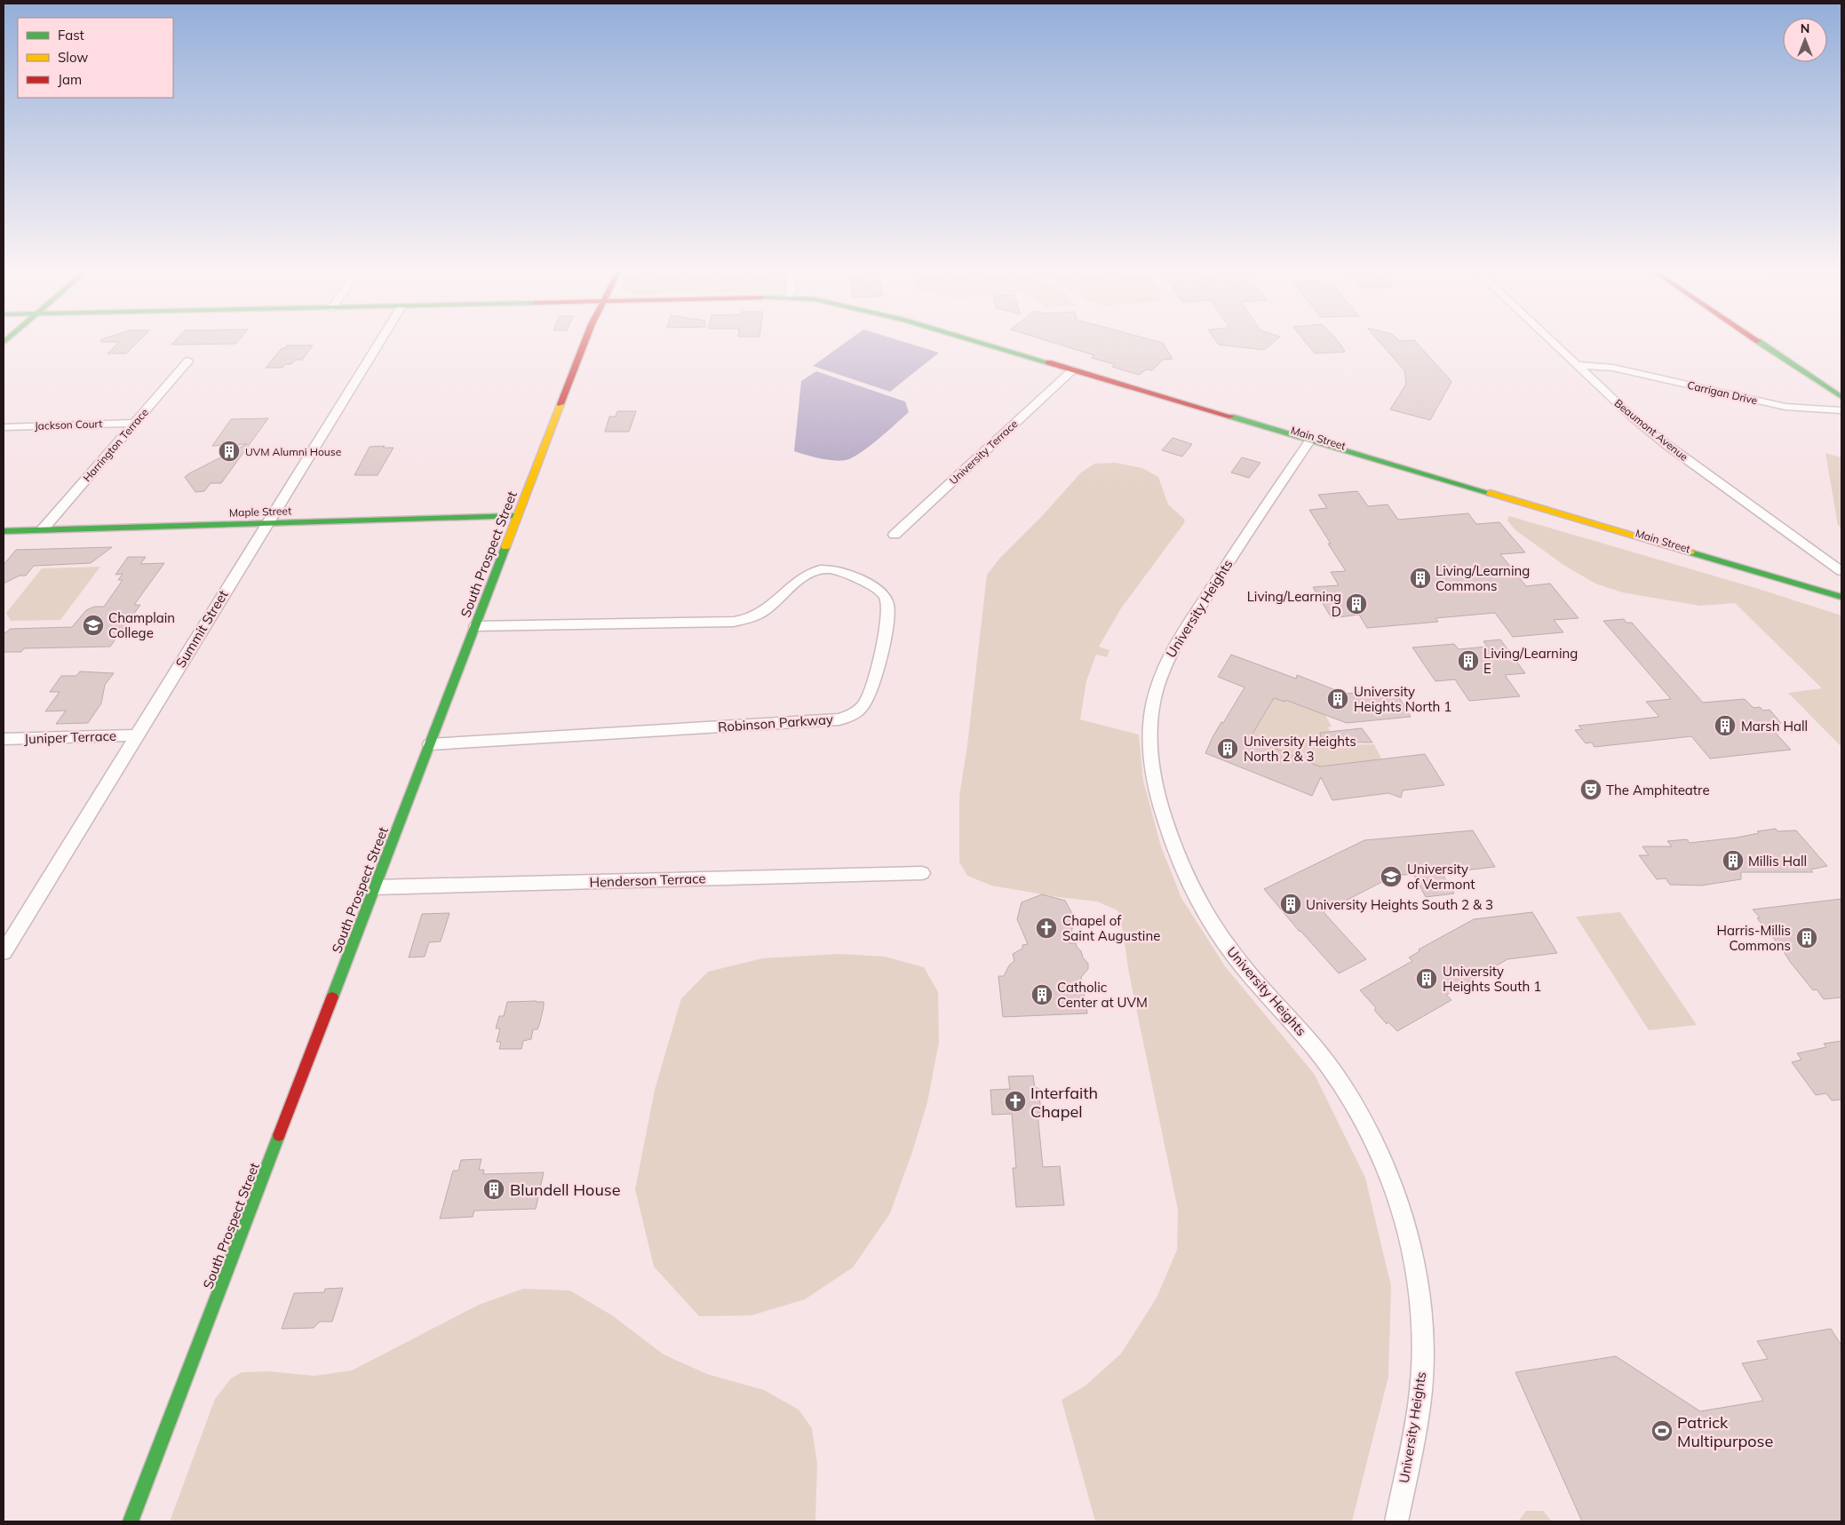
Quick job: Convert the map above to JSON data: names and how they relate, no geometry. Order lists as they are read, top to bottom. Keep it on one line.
{"streets":{"main road":["Main Street","Maple Street","South Prospect Street"],"street":["Carrigan Drive","Jackson Court","Beaumont Avenue","Harrington Terrace","University Terrace","University Heights","Summit Street","Robinson Parkway","Juniper Terrace","Henderson Terrace"]},"crossings":[["Carrigan Drive","Beaumont Avenue"],["Jackson Court","Harrington Terrace"],["Main Street","University Terrace"],["Main Street","University Heights"],["Harrington Terrace","Maple Street"],["Maple Street","South Prospect Street"],["Maple Street","Summit Street"],["South Prospect Street","Robinson Parkway"],["South Prospect Street","Henderson Terrace"],["Summit Street","Juniper Terrace"]],"places":{"building":["UVM Alumni House","Living/Learning Commons","Living/Learning D","Living/Learning E","University Heights North 1","Marsh Hall","University Heights North 2 & 3","Millis Hall","University Heights South 2 & 3","Harris-Millis Commons","University Heights South 1","Catholic Center at UVM","Blundell House"],"school or university":["Champlain College","University of Vermont"],"theatre":["The Amphiteatre"],"church":["Chapel of Saint Augustine","Interfaith Chapel"],"sports":["Patrick Multipurpose"]},"legend":["Fast","Slow","Jam"],"north":"top"}
